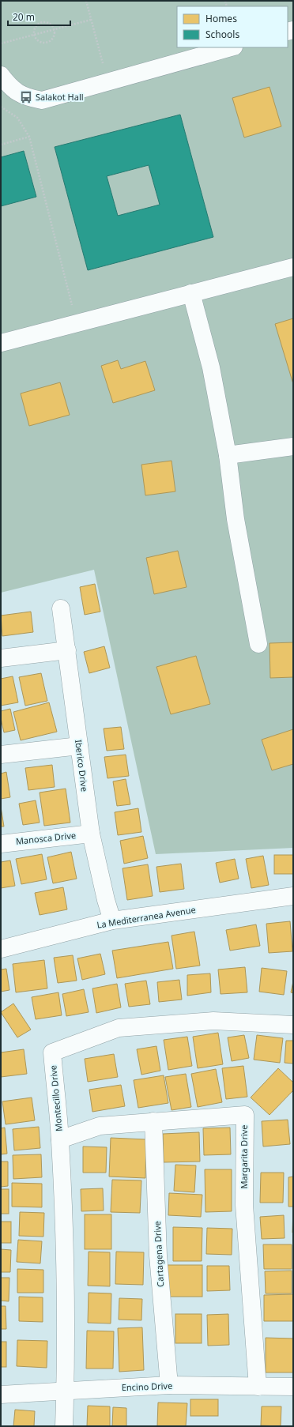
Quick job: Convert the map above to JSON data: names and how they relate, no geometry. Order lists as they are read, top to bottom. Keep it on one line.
{"streets":{"street":["Iberico Drive","Manosca Drive","La Mediterranea Avenue","Montecillo Drive","Margarita Drive","Cartagena Drive","Encino Drive"]},"crossings":[["Iberico Drive","Manosca Drive"],["Iberico Drive","La Mediterranea Avenue"],["Montecillo Drive","Margarita Drive"],["Montecillo Drive","Encino Drive"],["Margarita Drive","Cartagena Drive"],["Margarita Drive","Encino Drive"],["Cartagena Drive","Encino Drive"]],"places":{"bus stop":["Salakot Hall"]},"legend":["Homes","Schools"],"scale_bar":"20 m"}
